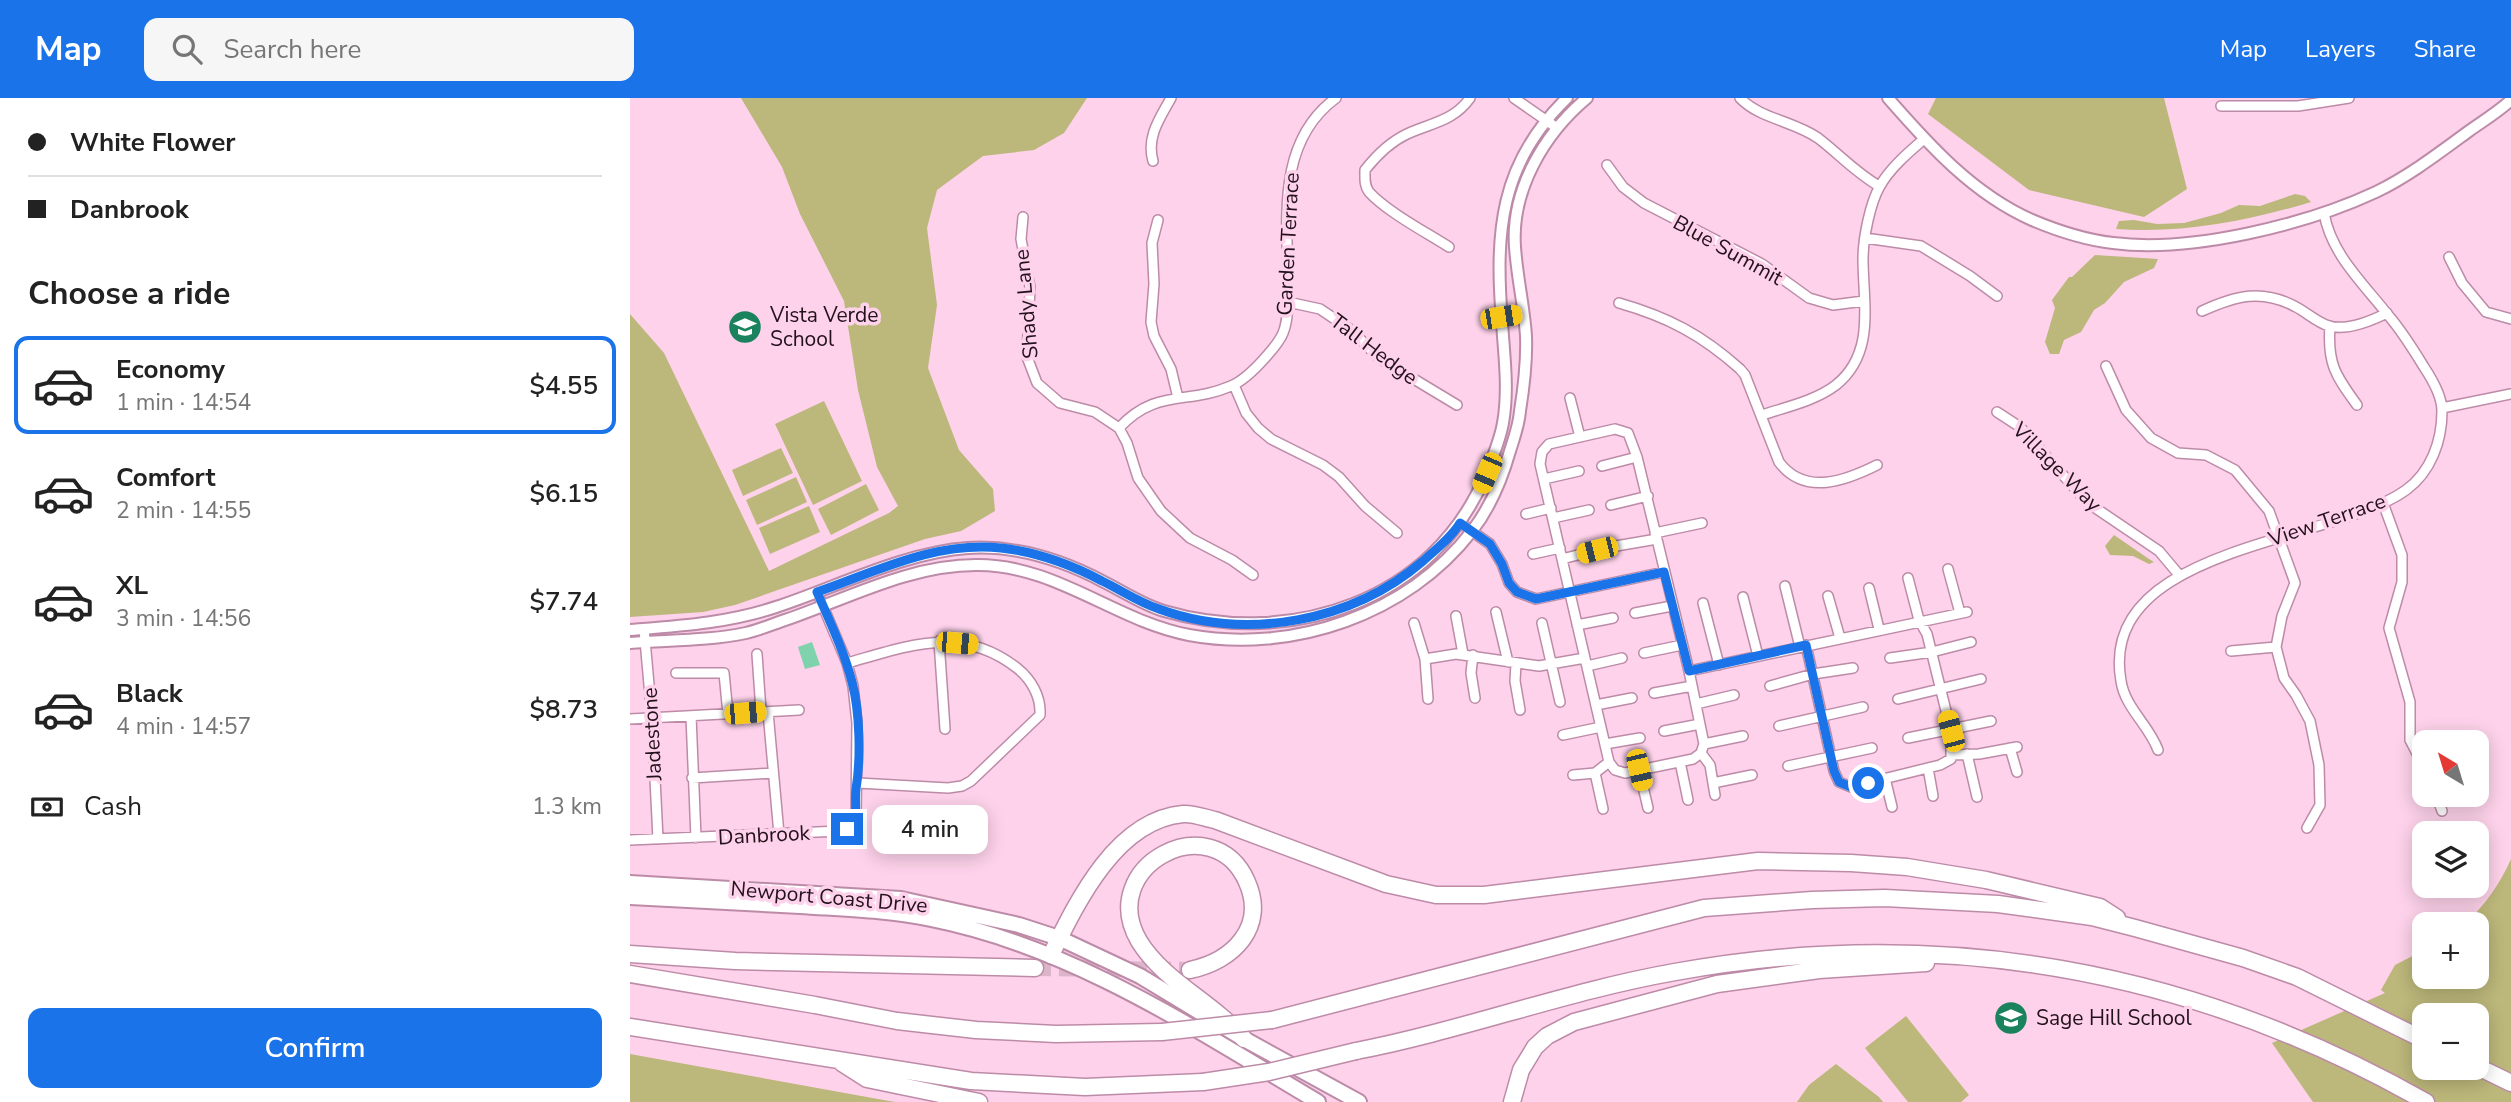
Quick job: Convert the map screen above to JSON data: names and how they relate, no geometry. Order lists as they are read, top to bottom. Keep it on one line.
{"streets":{"main road":["Newport Coast Drive"],"street":["Garden Terrace","Blue Summit","Shady Lane","Tall Hedge","Village Way","View Terrace","Jadestone","Danbrook"]},"crossings":[["Garden Terrace","Shady Lane"],["Garden Terrace","Tall Hedge"],["Village Way","View Terrace"],["Jadestone","Danbrook"]],"places":{"school or university":["Vista Verde School","Sage Hill School"]},"north":"top left","page":{"header":"Map","search":"Search here","nav":["Map","Layers","Share"],"banner":["White Flower","Danbrook"],"heading":"Choose a ride","list":[{"name":"Economy","note":"1 min · 14:54","value":"$4.55"},{"name":"Comfort","note":"2 min · 14:55","value":"$6.15"},{"name":"XL","note":"3 min · 14:56","value":"$7.74"},{"name":"Black","note":"4 min · 14:57","value":"$8.73"}],"map_buttons":["+","−"],"pay":["Cash","1.3 km"],"bubble":"4 min","buttons":"Confirm"}}
